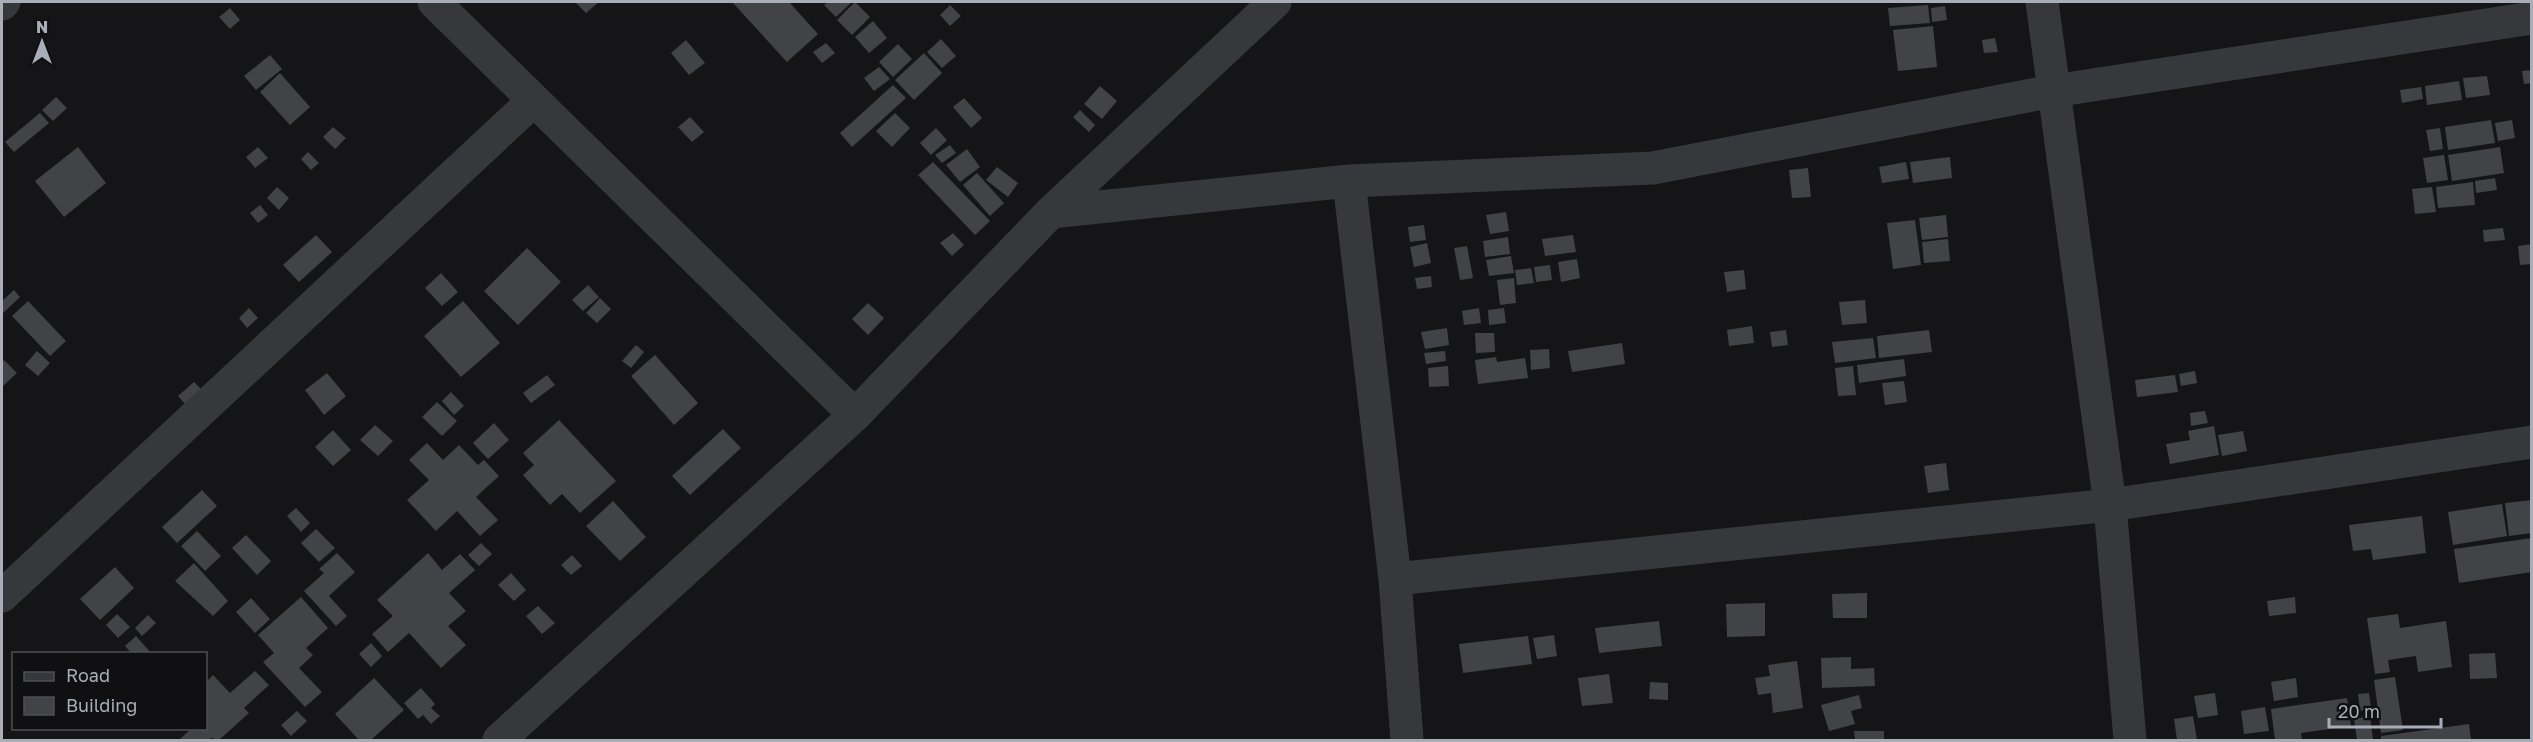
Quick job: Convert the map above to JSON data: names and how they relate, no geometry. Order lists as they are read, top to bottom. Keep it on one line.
{"legend":["Road","Building"],"scale_bar":"20 m","north":"top"}
